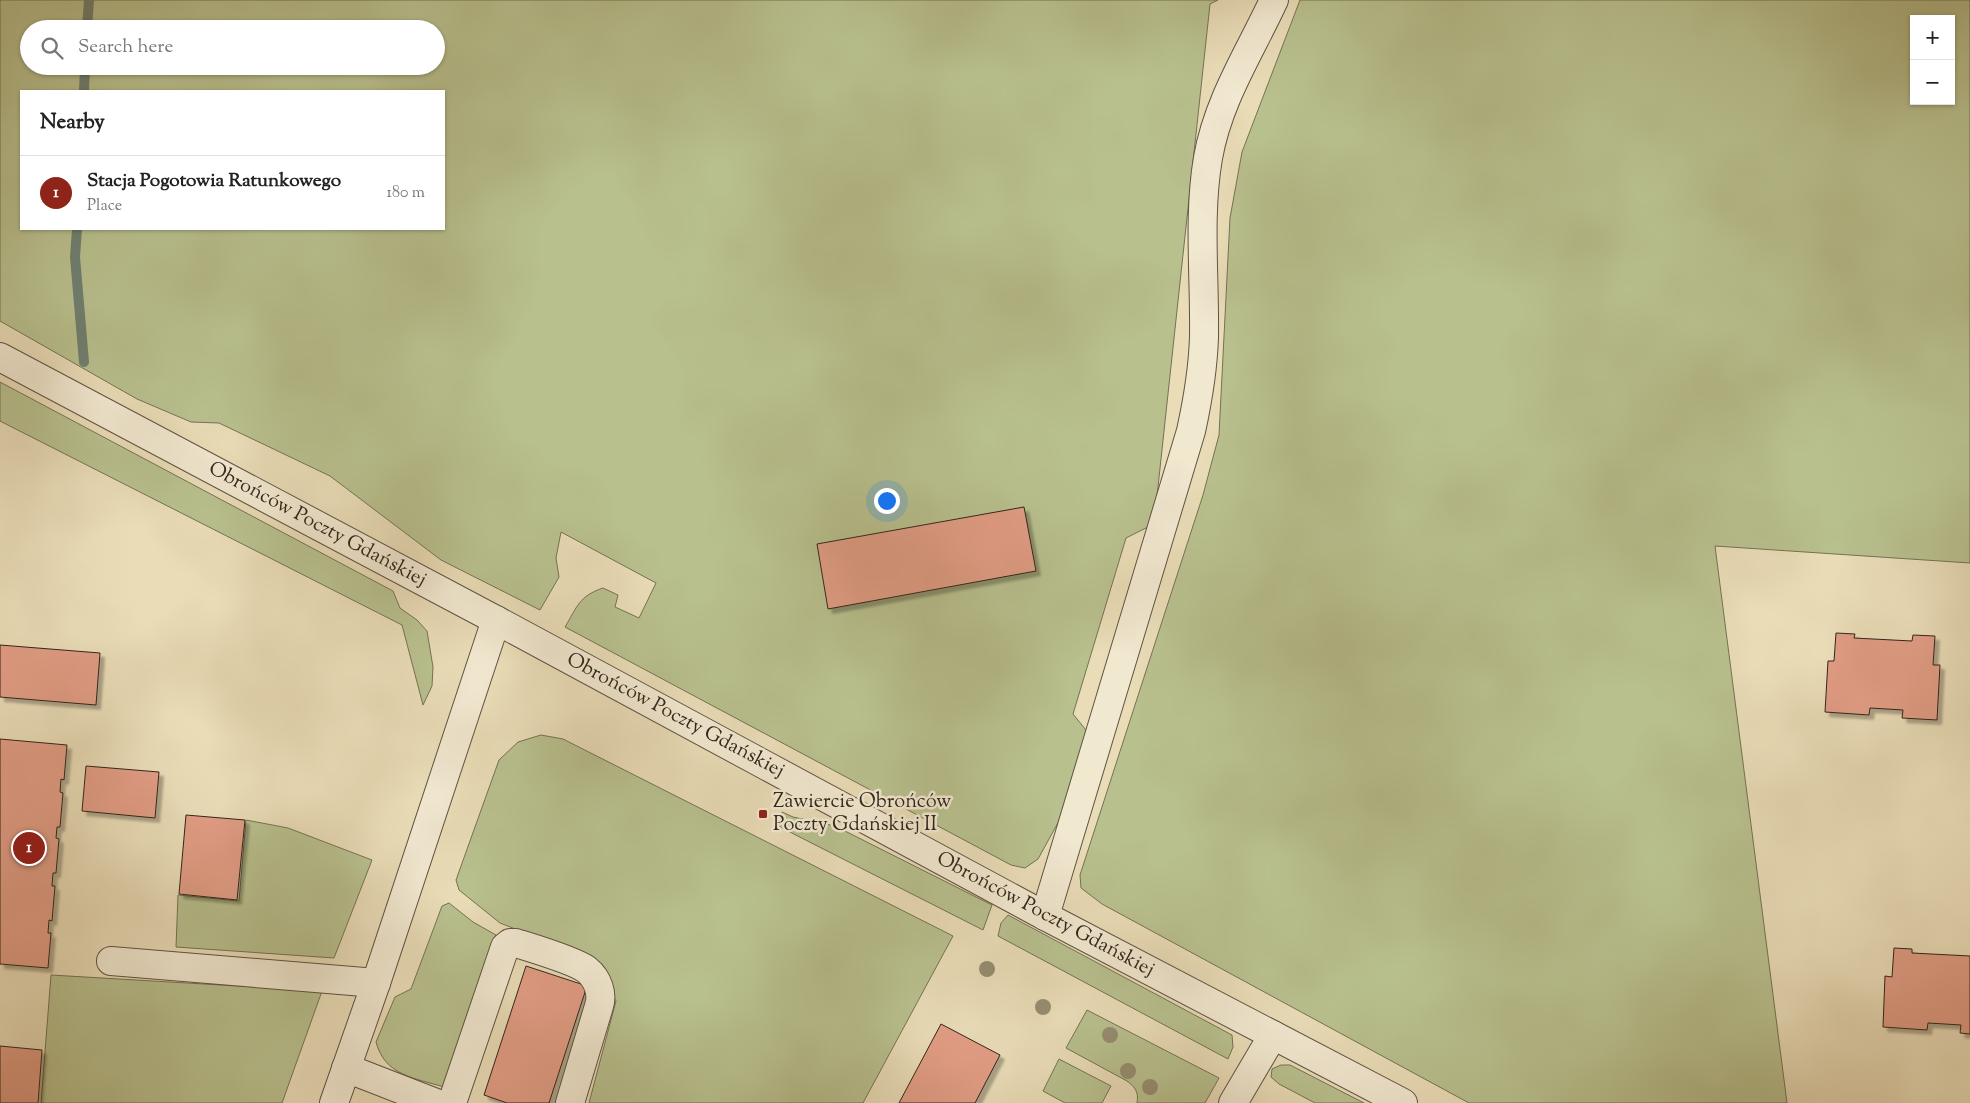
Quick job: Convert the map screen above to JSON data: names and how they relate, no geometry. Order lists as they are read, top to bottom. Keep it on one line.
{"streets":{"street":["Obrońców Poczty Gdańskiej"]},"places":{"transit":["Zawiercie Obrońców Poczty Gdańskiej II"]},"page":{"map_buttons":["+","−"],"search":"Search here","heading":"Nearby","list":[{"mark":"1","name":"Stacja Pogotowia Ratunkowego","note":"Place","value":"180 m"}],"pins":"1"}}
